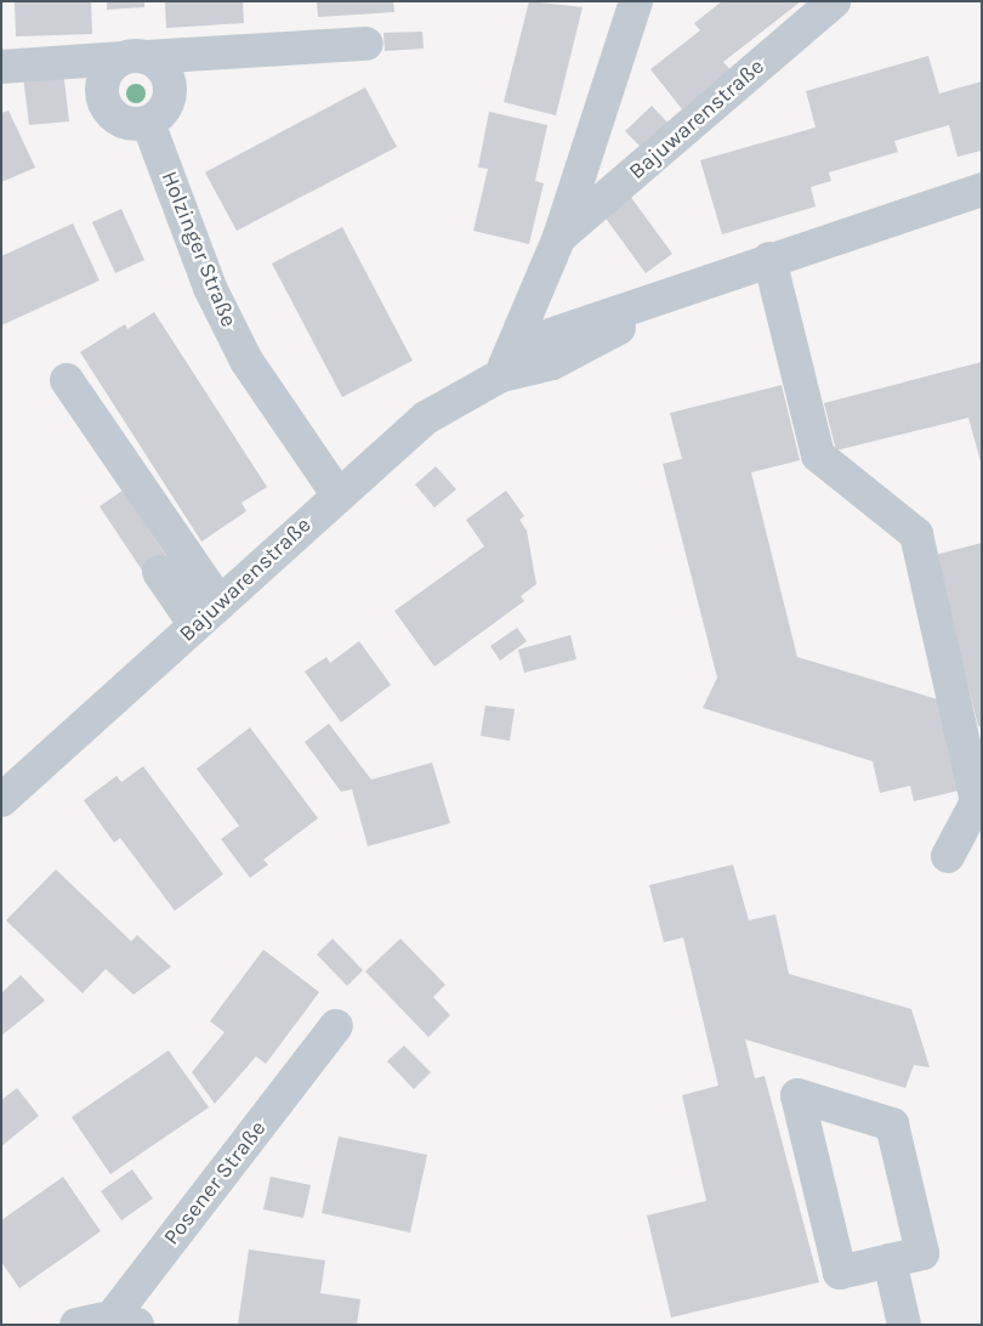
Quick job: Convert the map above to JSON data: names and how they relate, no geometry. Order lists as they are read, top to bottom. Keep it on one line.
{"streets":{"street":["Bajuwarenstraße","Holzinger Straße","Posener Straße"]},"crossings":[["Bajuwarenstraße","Holzinger Straße"]]}
